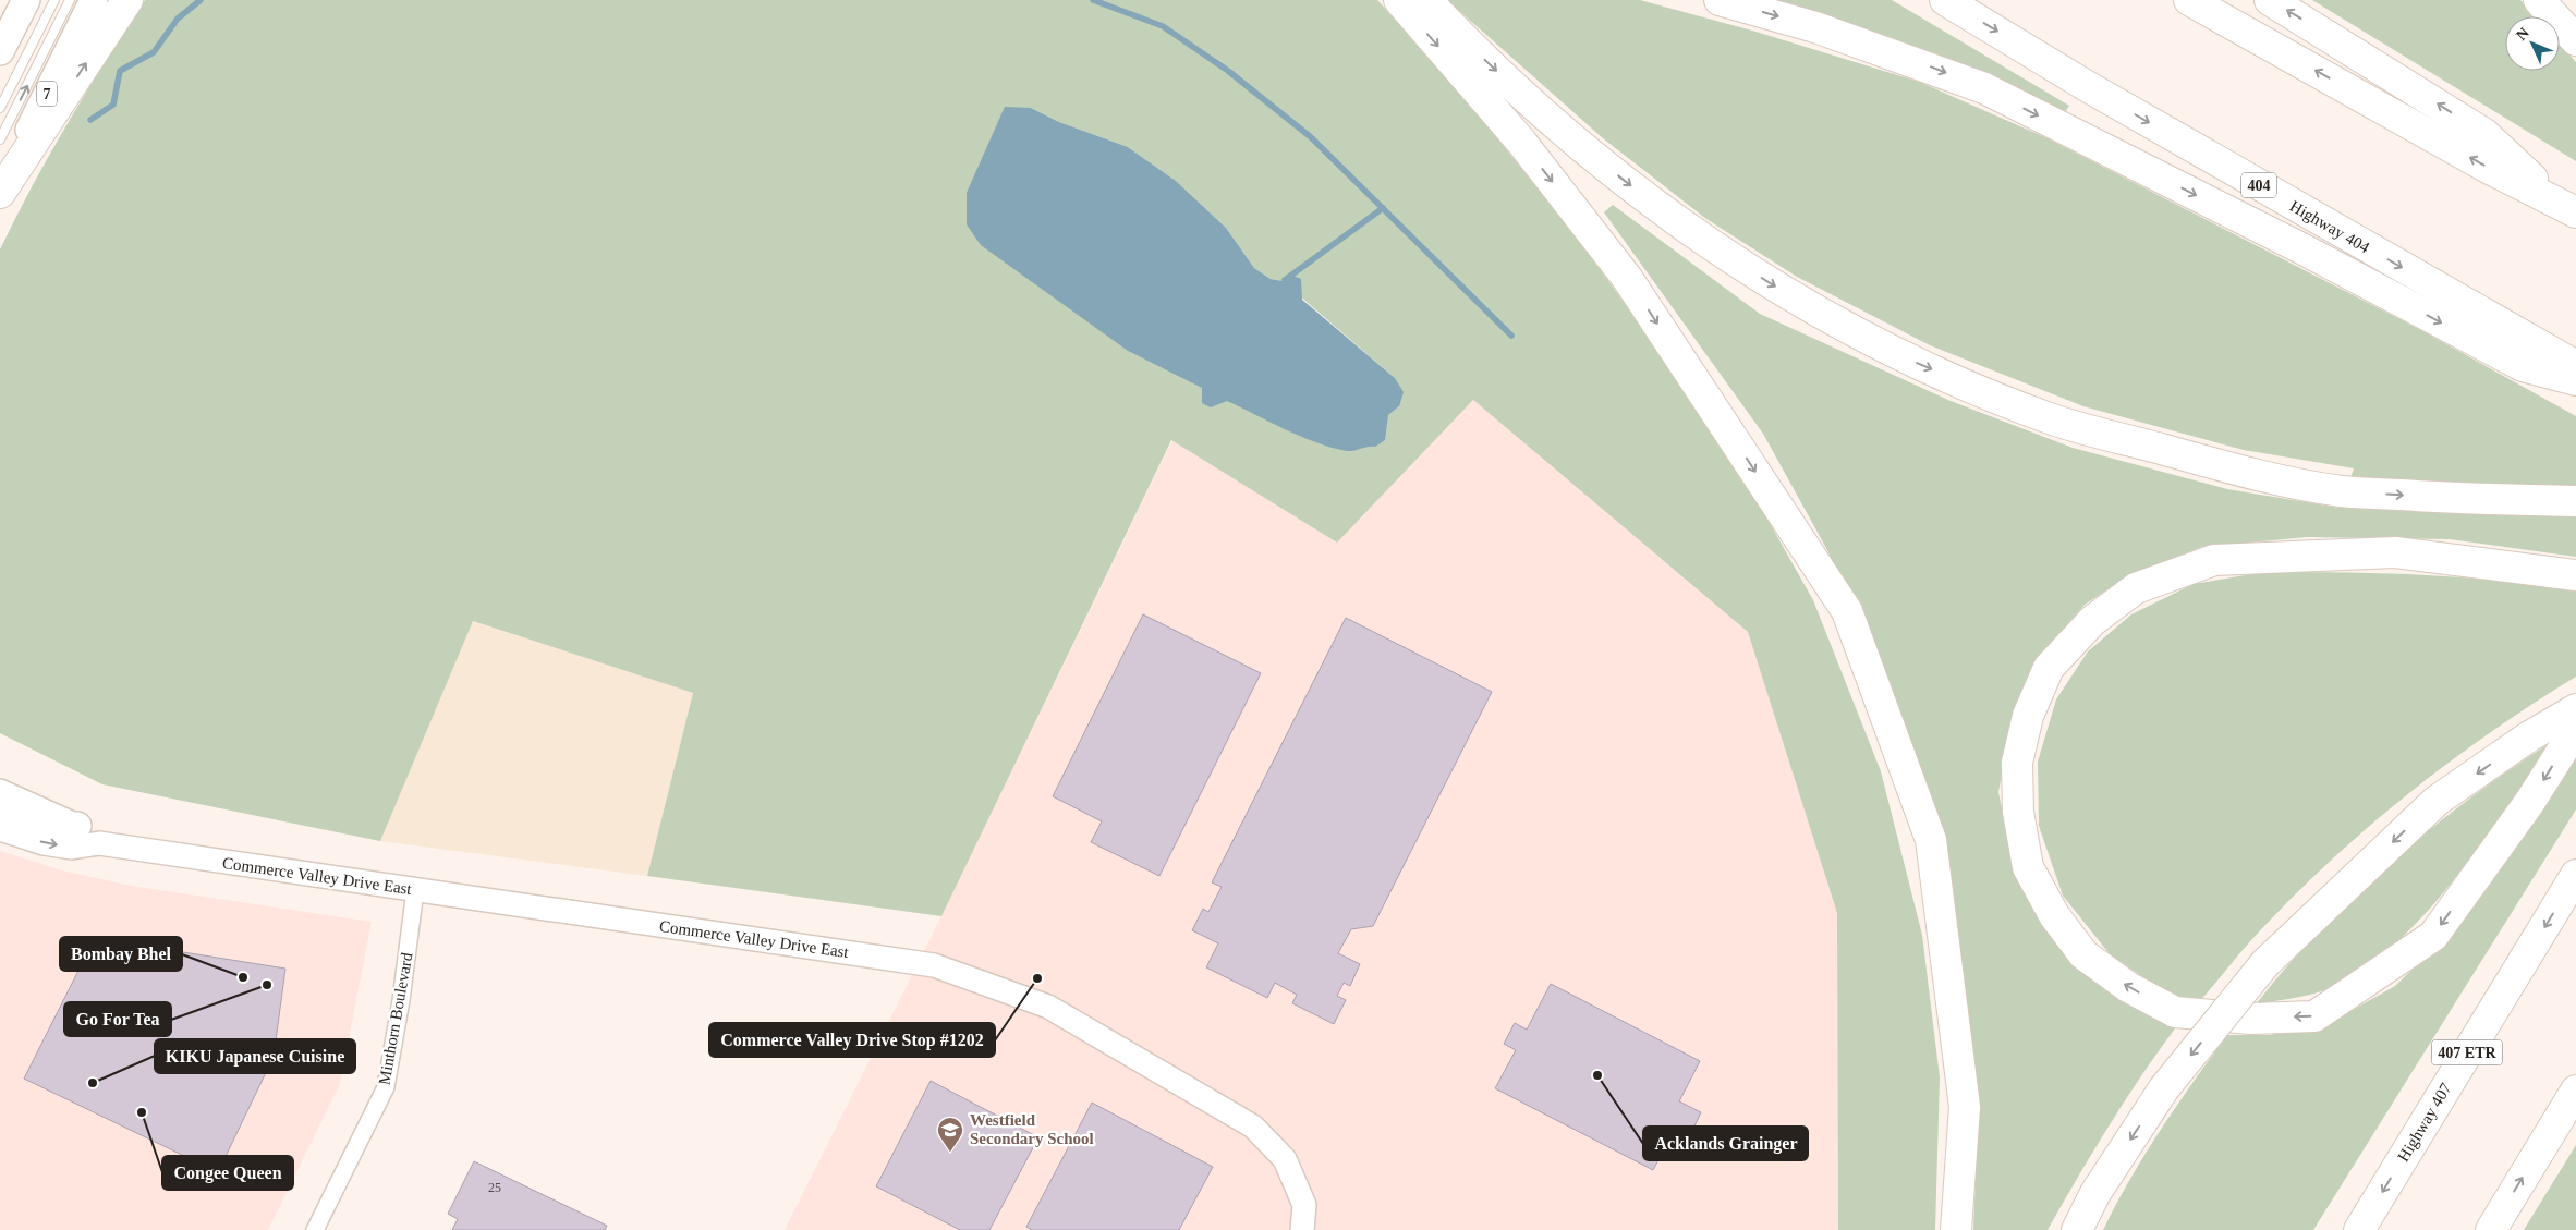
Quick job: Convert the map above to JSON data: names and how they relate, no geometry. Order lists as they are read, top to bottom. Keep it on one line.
{"streets":{"highway":["404","Highway 404","407 ETR","Highway 407"],"main road":["7"],"street":["Commerce Valley Drive East","Minthorn Boulevard"]},"crossings":[["Commerce Valley Drive East","Minthorn Boulevard"]],"places":{"other":["Bombay Bhel","Commerce Valley Drive Stop #1202","Go For Tea","Acklands Grainger","KIKU Japanese Cuisine","Congee Queen"],"school or university":["Westfield Secondary School"]},"house_numbers":["25"],"north":"top left"}
